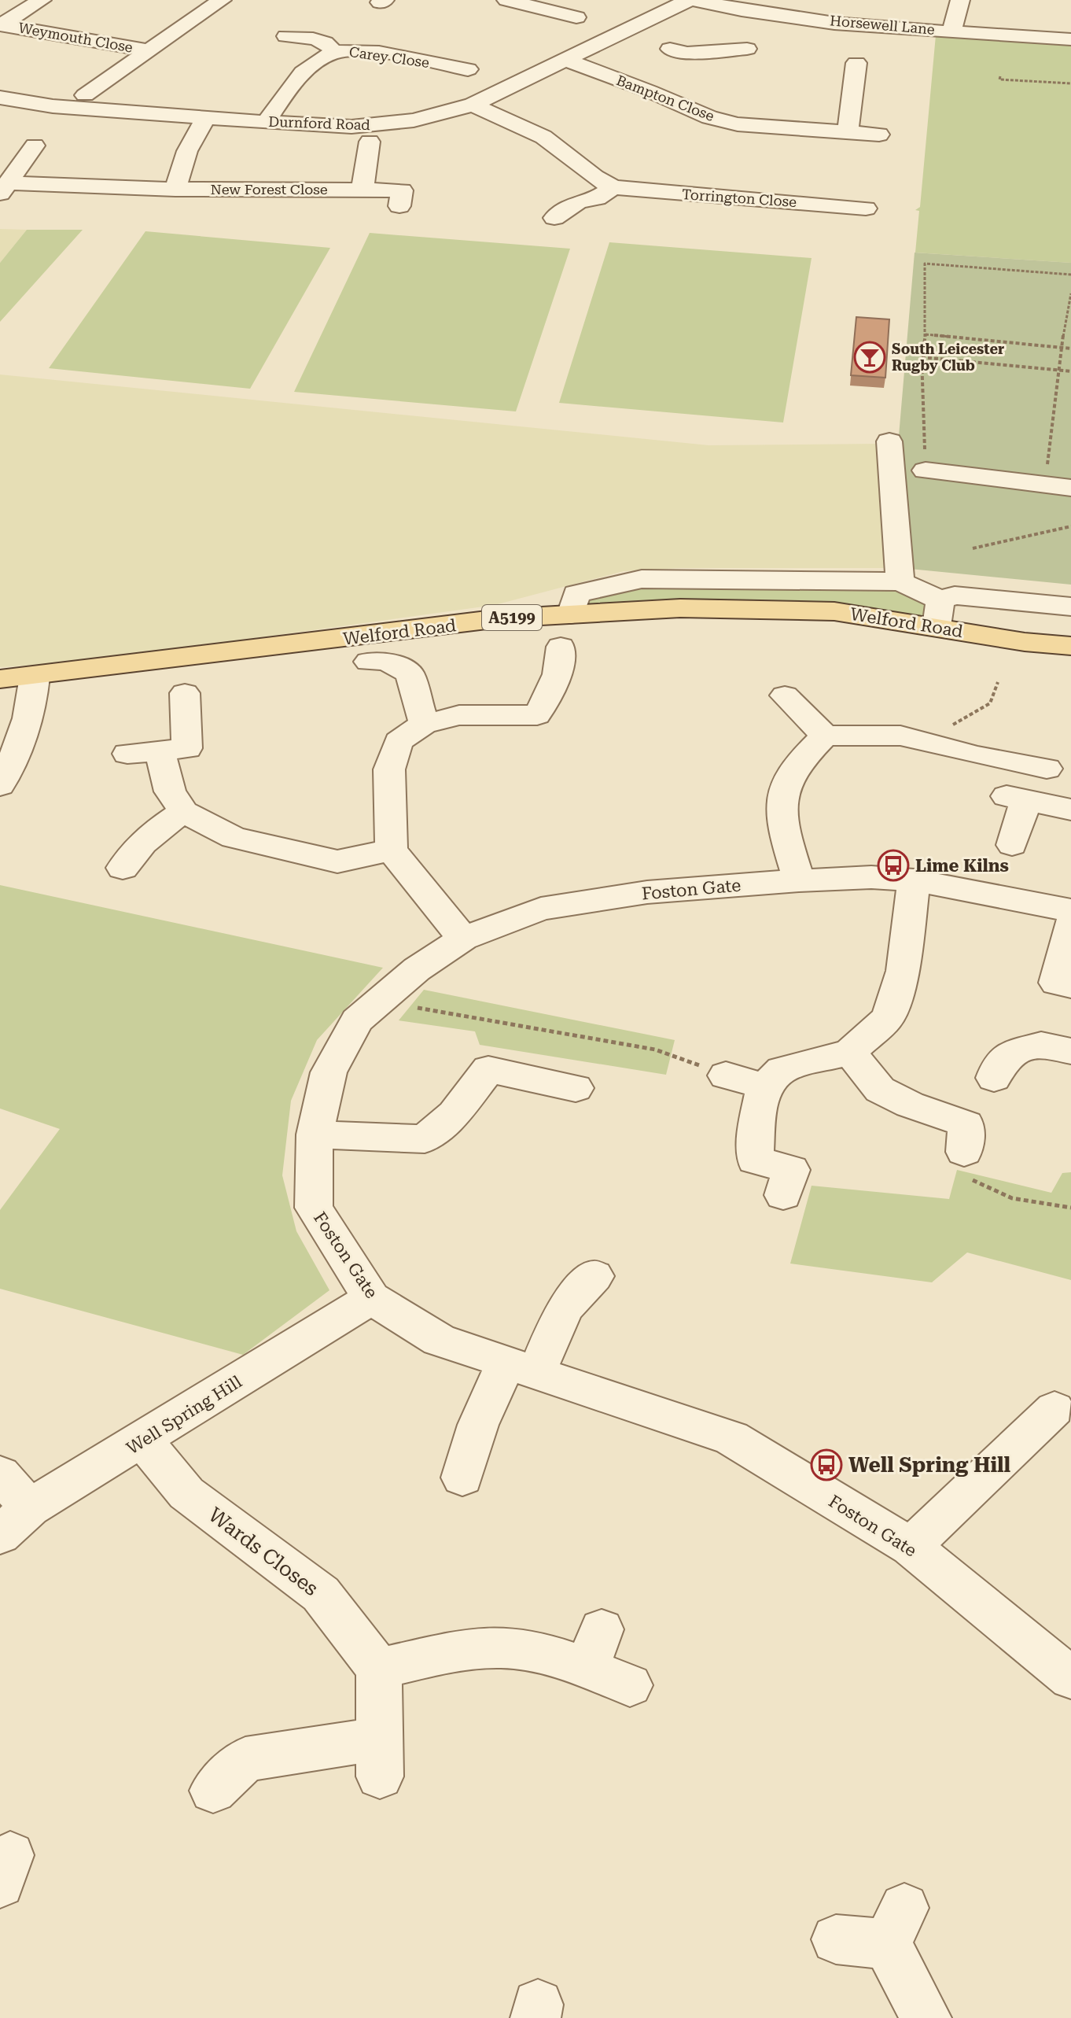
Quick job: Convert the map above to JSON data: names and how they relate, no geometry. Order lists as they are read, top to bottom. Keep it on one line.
{"streets":{"main road":["A5199","Welford Road"],"street":["Horsewell Lane","Weymouth Close","Carey Close","Bampton Close","Durnford Road","New Forest Close","Torrington Close","Foston Gate","Well Spring Hill","Wards Closes"]},"crossings":[["Carey Close","Durnford Road"],["Bampton Close","Durnford Road"],["Durnford Road","Torrington Close"],["Foston Gate","Well Spring Hill"],["Well Spring Hill","Wards Closes"]],"places":{"bar":["South Leicester Rugby Club"],"bus stop":["Lime Kilns","Well Spring Hill"]}}
